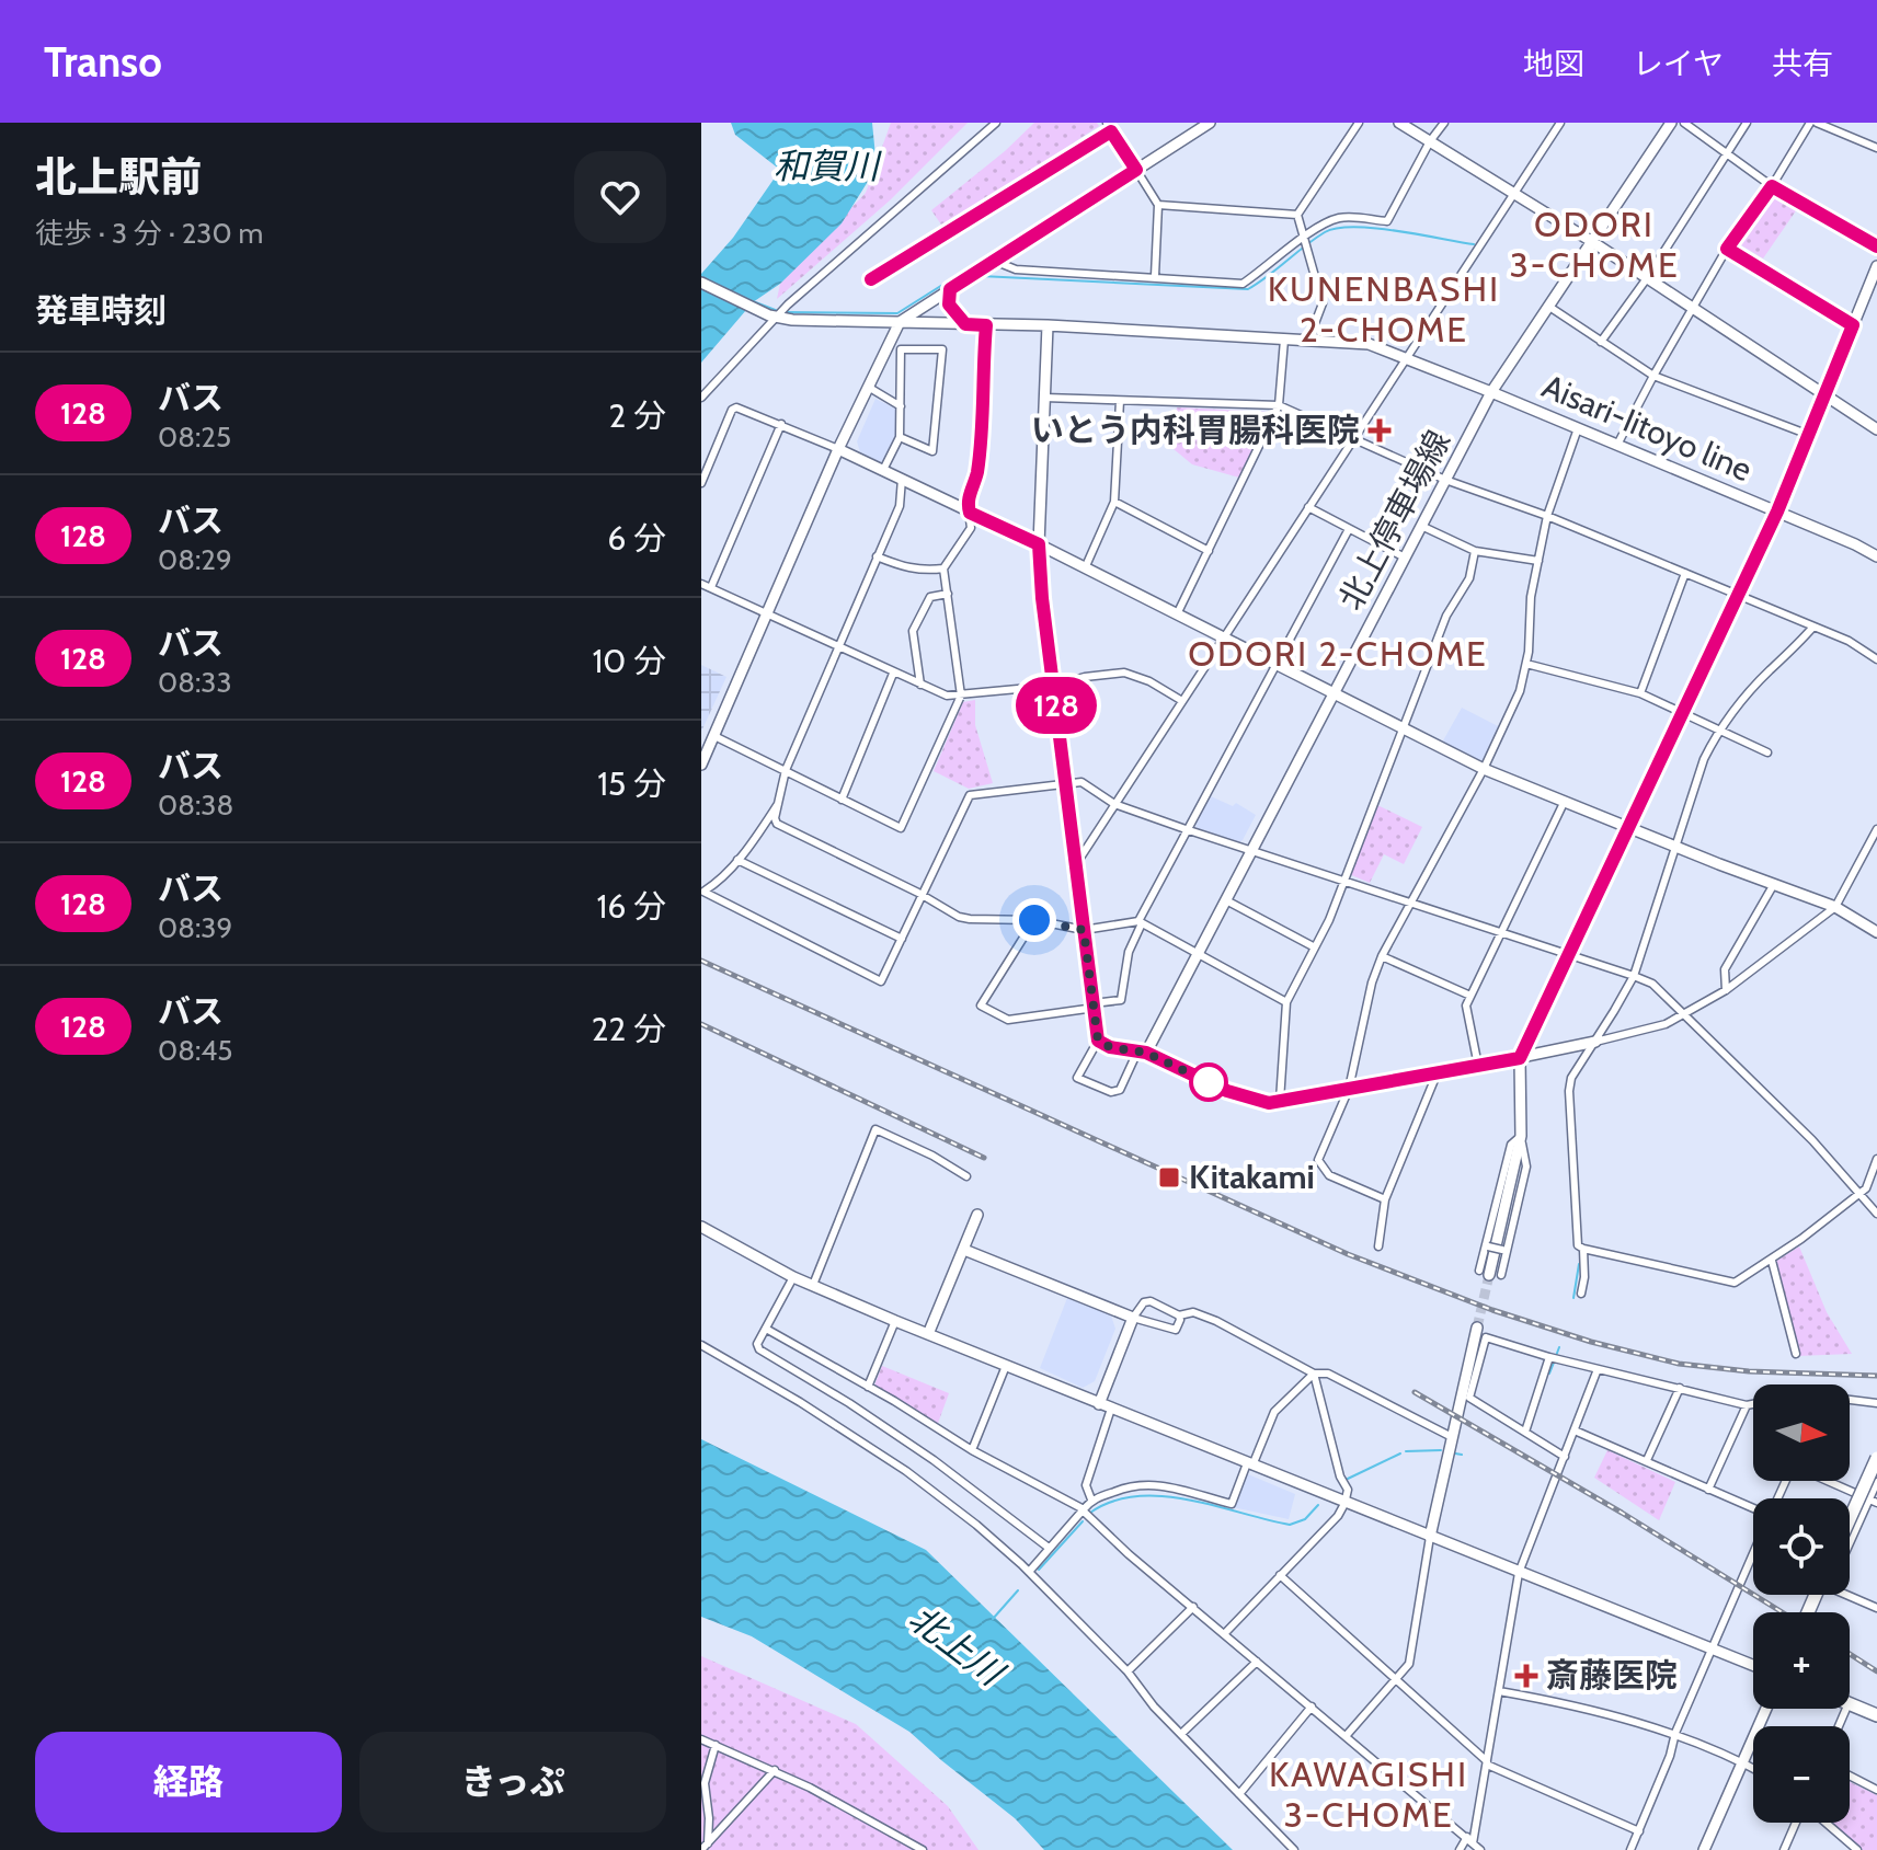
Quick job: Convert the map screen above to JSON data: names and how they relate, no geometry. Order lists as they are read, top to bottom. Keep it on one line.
{"streets":{"street":["Aisari-Iitoyo line","北上停車場線"]},"crossings":[["Aisari-Iitoyo line","北上停車場線"]],"districts":["ODORI 3-CHOME","KUNENBASHI 2-CHOME","ODORI 2-CHOME","KAWAGISHI 3-CHOME"],"water":["和賀川","北上川"],"places":{"health":["いとう内科胃腸科医院","斎藤医院"],"transit":["Kitakami"]},"lines":["bus line 128"],"north":"right","page":{"header":"Transo","nav":["地図","レイヤ","共有"],"heading":[["北上駅前","徒歩 · 3 分 · 230 m"],"発車時刻"],"on_map":"128","list":[{"mark":"128","name":"バス","note":"08:25","value":"2 分"},{"mark":"128","name":"バス","note":"08:29","value":"6 分"},{"mark":"128","name":"バス","note":"08:33","value":"10 分"},{"mark":"128","name":"バス","note":"08:38","value":"15 分"},{"mark":"128","name":"バス","note":"08:39","value":"16 分"},{"mark":"128","name":"バス","note":"08:45","value":"22 分"}],"map_buttons":["+","−"],"buttons":["経路","きっぷ"]}}
